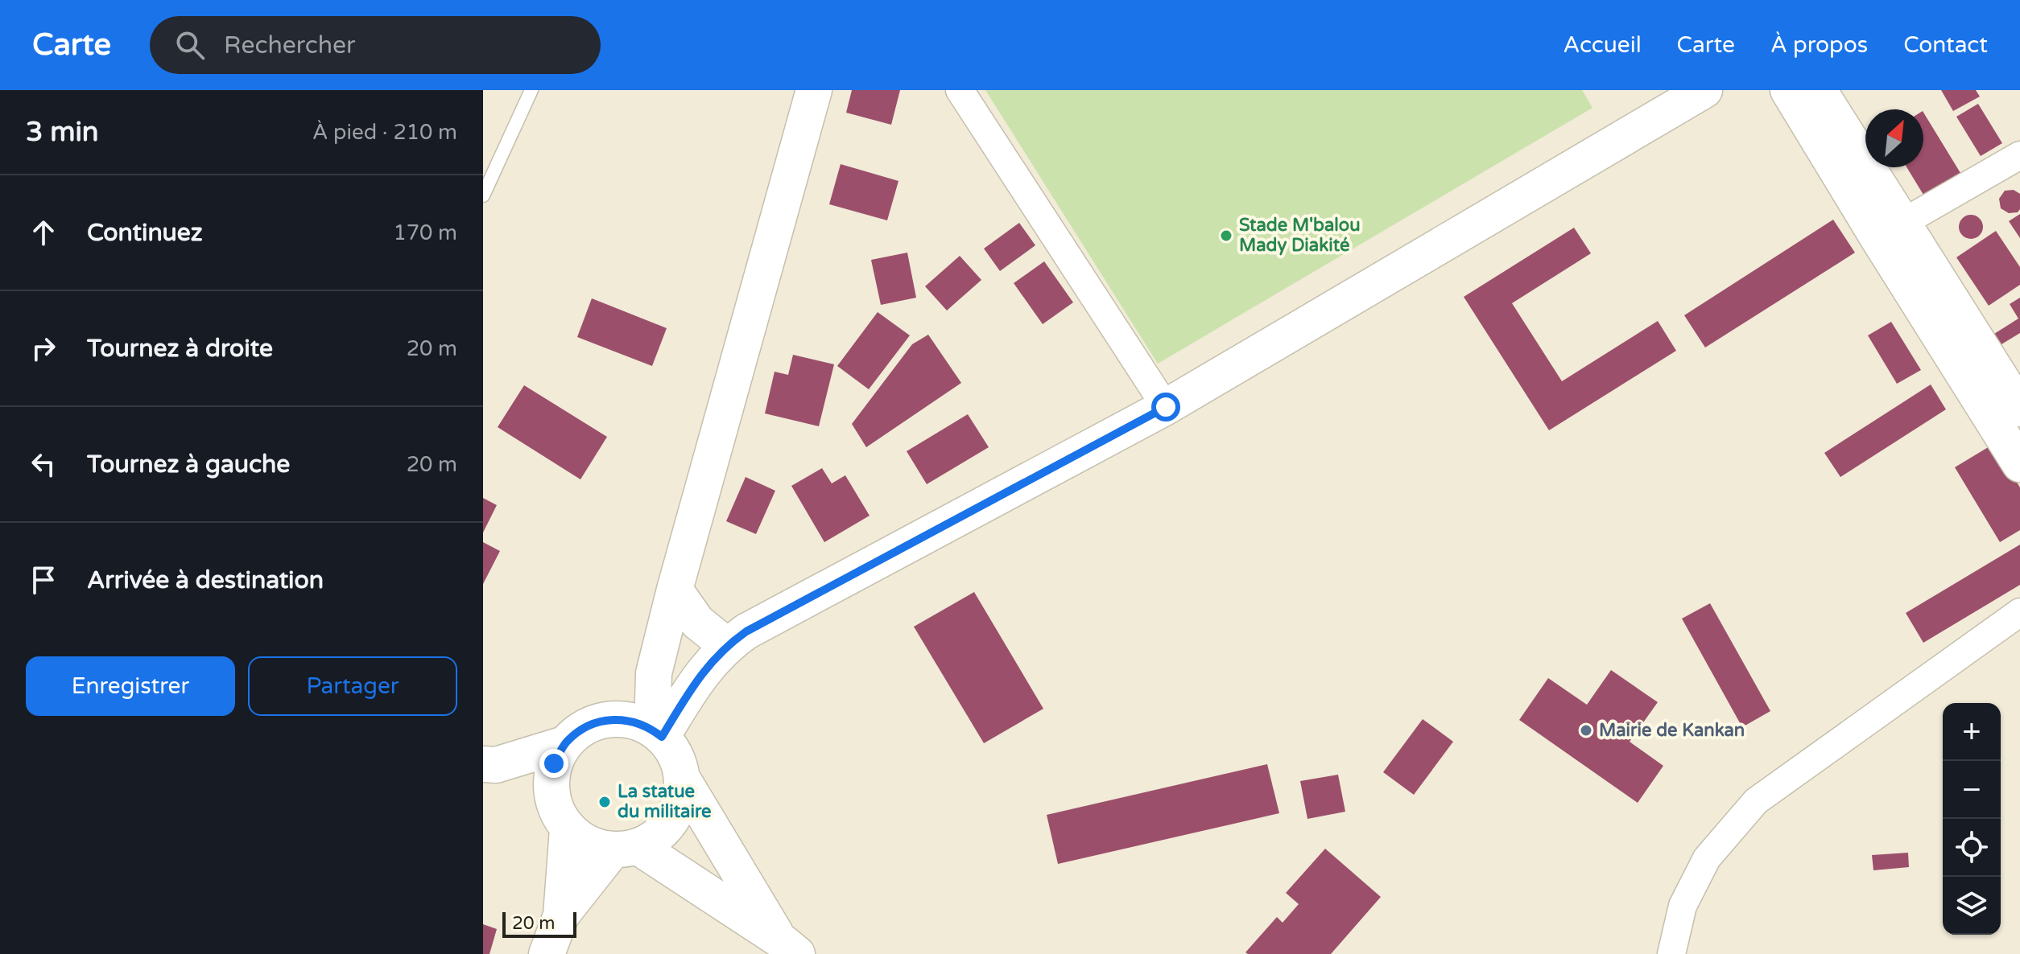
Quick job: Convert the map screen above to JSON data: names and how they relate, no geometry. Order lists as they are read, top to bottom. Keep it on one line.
{"places":["Stade M'balou Mady Diakité","Mairie de Kankan","La statue du militaire"],"scale_bar":"20 m","north":"top right","page":{"header":"Carte","search":"Rechercher","nav":["Accueil","Carte","À propos","Contact"],"heading":["3 min","À pied · 210 m"],"list":[["Continuez","170 m"],["Tournez à droite","20 m"],["Tournez à gauche","20 m"],"Arrivée à destination"],"buttons":["Enregistrer","Partager"],"map_buttons":["+","−"],"scale":"20 m"}}
